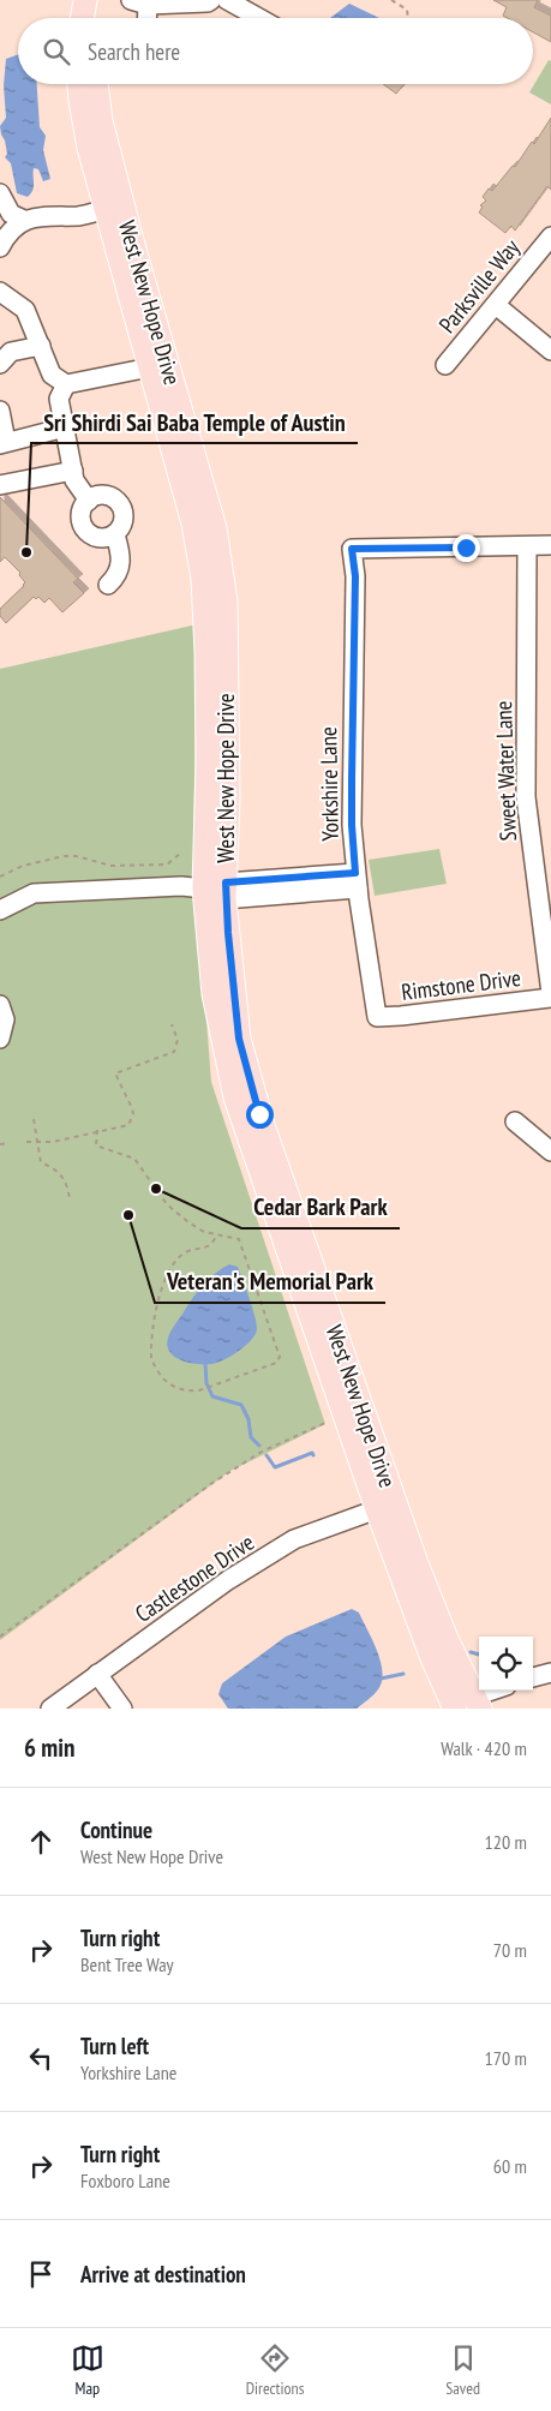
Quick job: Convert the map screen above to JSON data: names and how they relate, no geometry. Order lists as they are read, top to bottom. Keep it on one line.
{"streets":{"main road":["West New Hope Drive"],"street":["Parksville Way","Sweet Water Lane","Yorkshire Lane","Rimstone Drive","Castlestone Drive"]},"crossings":[["West New Hope Drive","Castlestone Drive"],["Sweet Water Lane","Yorkshire Lane"],["Sweet Water Lane","Rimstone Drive"],["Yorkshire Lane","Rimstone Drive"]],"places":["Sri Shirdi Sai Baba Temple of Austin","Cedar Bark Park","Veteran's Memorial Park"],"page":{"search":"Search here","heading":["6 min","Walk · 420 m"],"list":[["Continue","West New Hope Drive","120 m"],["Turn right","Bent Tree Way","70 m"],["Turn left","Yorkshire Lane","170 m"],["Turn right","Foxboro Lane","60 m"],"Arrive at destination"],"nav":["Map","Directions","Saved"]}}
